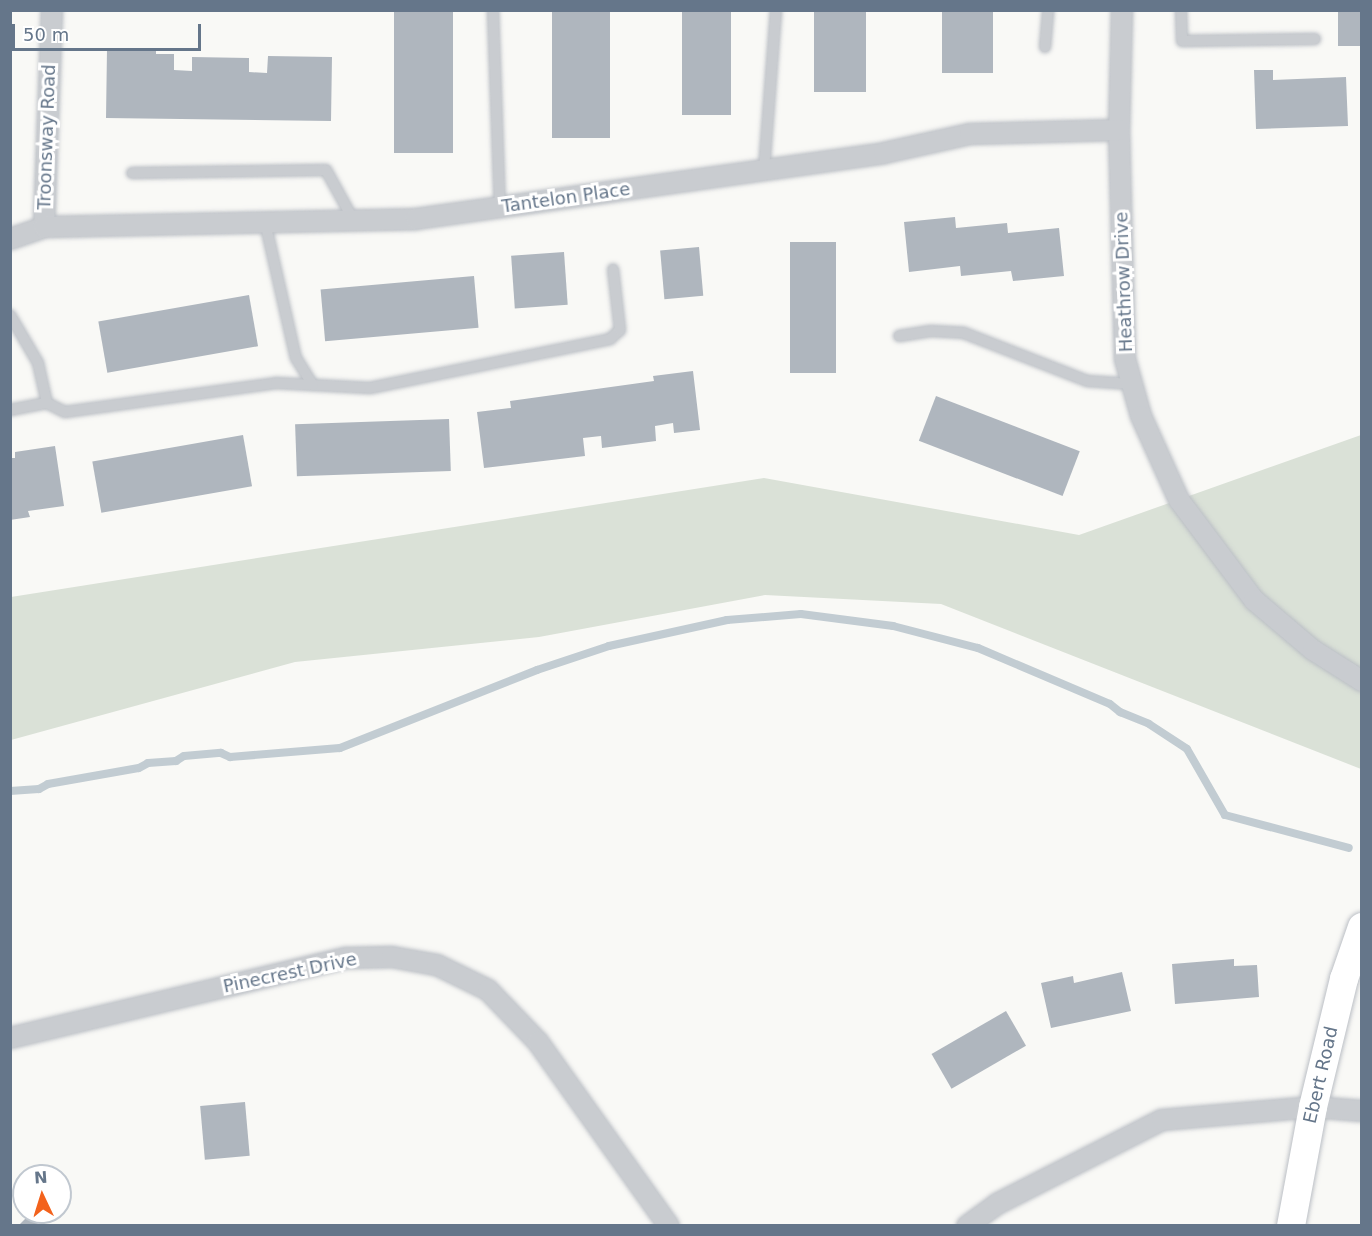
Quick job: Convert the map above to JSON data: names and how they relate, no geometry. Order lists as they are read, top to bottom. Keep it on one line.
{"streets":{"main road":["Ebert Road"],"street":["Troonsway Road","Tantelon Place","Heathrow Drive","Pinecrest Drive"]},"crossings":[["Troonsway Road","Tantelon Place"],["Tantelon Place","Heathrow Drive"]],"scale_bar":"50 m","north":"top"}
